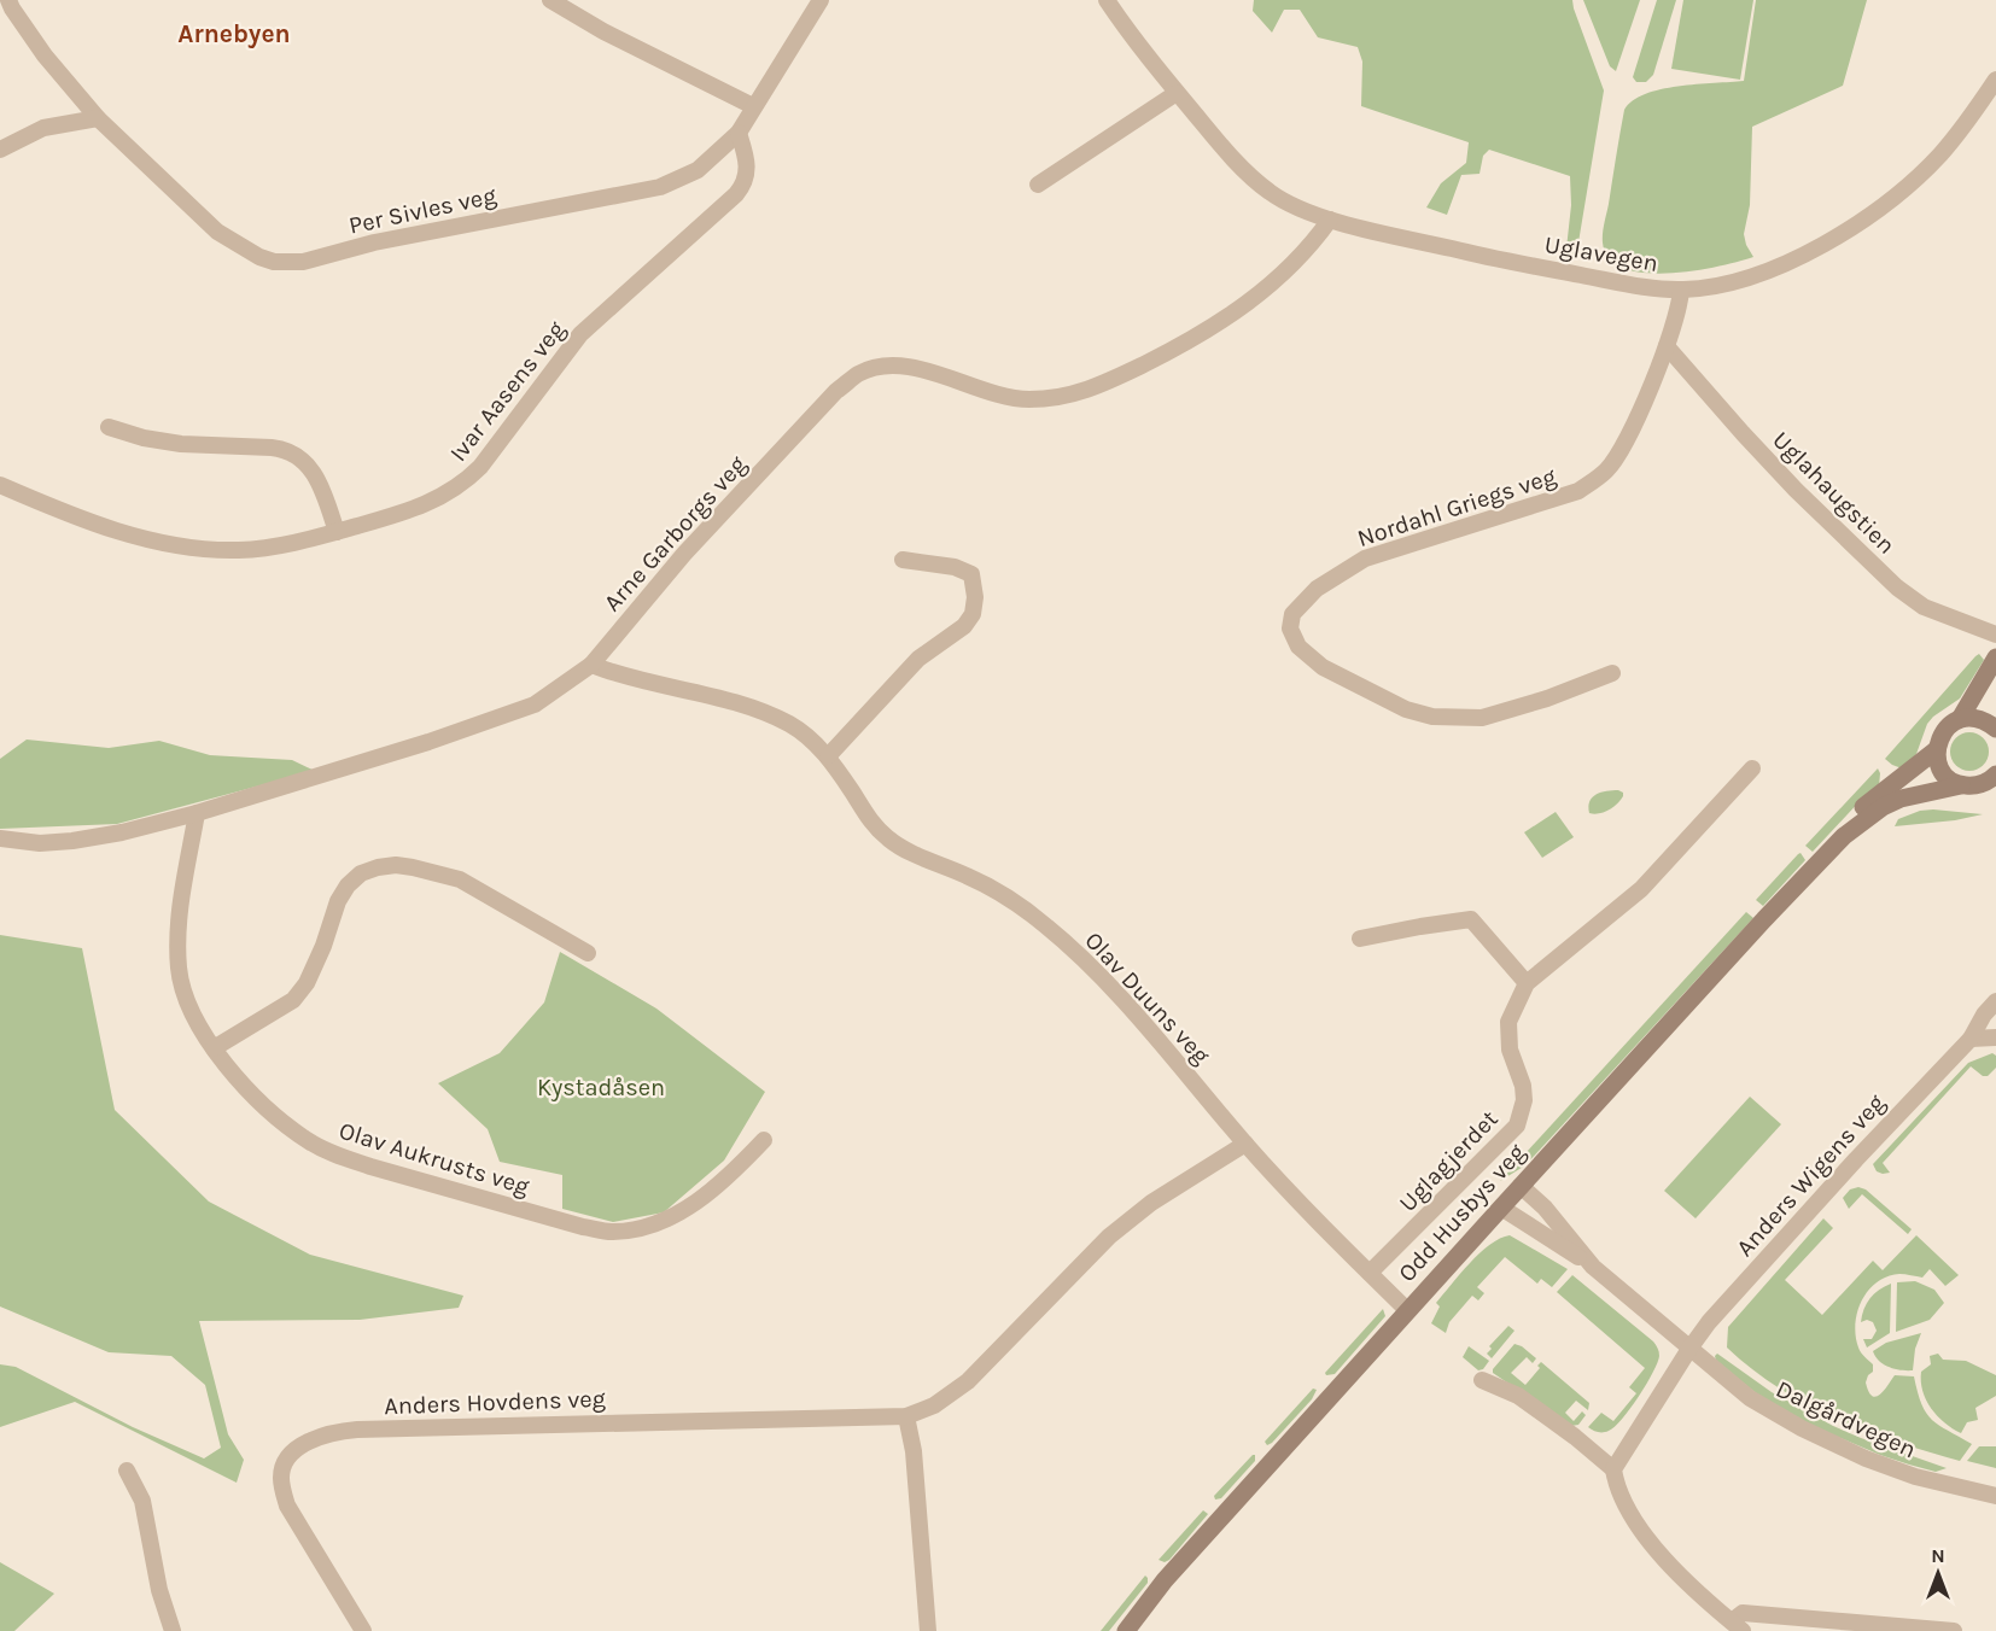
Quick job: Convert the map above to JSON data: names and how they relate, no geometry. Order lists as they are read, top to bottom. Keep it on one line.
{"streets":{"street":["Per Sivles veg","Uglavegen","Ivar Aasens veg","Uglahaugstien","Nordahl Griegs veg","Arne Garborgs veg","Olav Duuns veg","Olav Aukrusts veg","Uglagjerdet","Anders Wigens veg","Odd Husbys veg","Anders Hovdens veg","Dalgårdvegen"]},"crossings":[["Per Sivles veg","Ivar Aasens veg"],["Uglavegen","Nordahl Griegs veg"],["Uglavegen","Arne Garborgs veg"],["Uglahaugstien","Nordahl Griegs veg"],["Arne Garborgs veg","Olav Duuns veg"],["Arne Garborgs veg","Olav Aukrusts veg"],["Olav Duuns veg","Uglagjerdet"],["Olav Duuns veg","Odd Husbys veg"],["Olav Duuns veg","Anders Hovdens veg"],["Anders Wigens veg","Dalgårdvegen"],["Odd Husbys veg","Dalgårdvegen"]],"districts":["Arnebyen"],"parks":["Kystadåsen"],"north":"top"}
